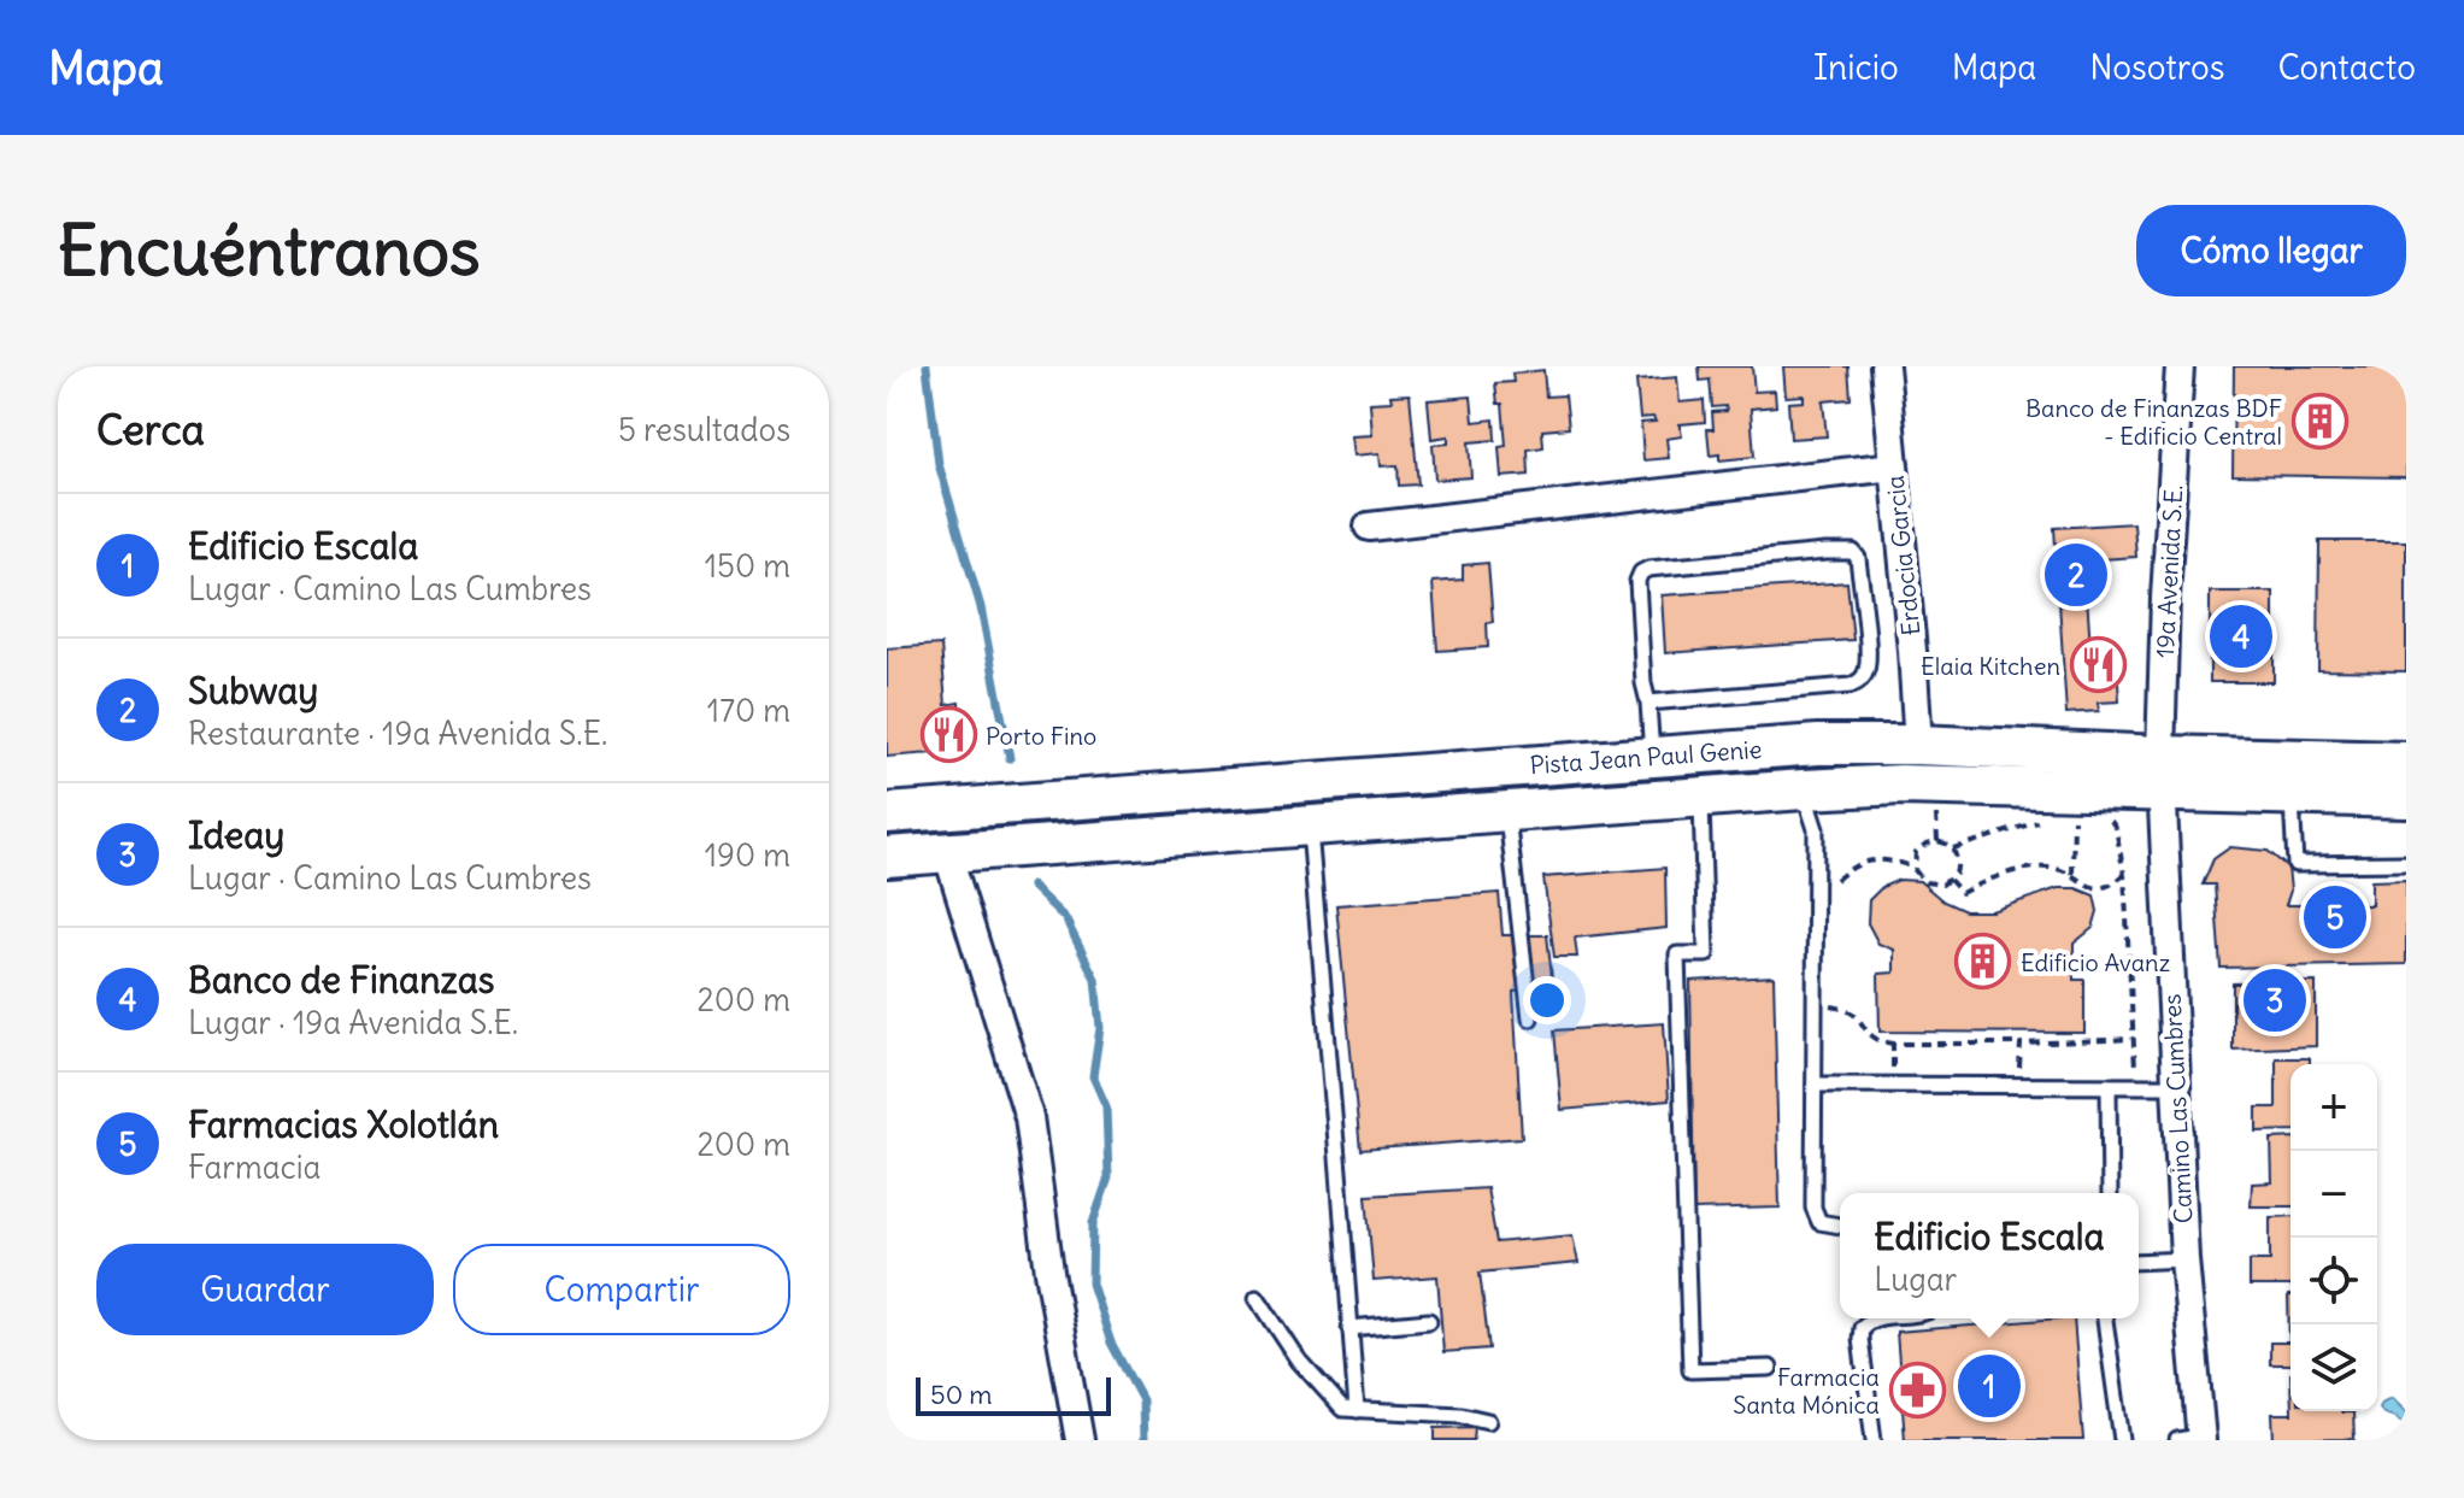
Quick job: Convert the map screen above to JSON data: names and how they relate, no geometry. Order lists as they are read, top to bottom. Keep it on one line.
{"streets":{"main road":["Pista Jean Paul Genie"],"street":["Erdocia Garcia","19a Avenida S.E.","Camino Las Cumbres"]},"crossings":[["Erdocia Garcia","Pista Jean Paul Genie"],["19a Avenida S.E.","Pista Jean Paul Genie"],["19a Avenida S.E.","Camino Las Cumbres"],["Pista Jean Paul Genie","Camino Las Cumbres"]],"places":{"building":["Banco de Finanzas BDF - Edificio Central","Edificio Avanz"],"restaurant":["Elaia Kitchen","Porto Fino"],"pharmacy":["Farmacia Santa Mónica"]},"scale_bar":"50 m","page":{"header":"Mapa","nav":["Inicio","Mapa","Nosotros","Contacto"],"buttons":["Cómo llegar",["Guardar","Compartir"]],"title":"Encuéntranos","heading":["Cerca","5 resultados"],"list":[{"mark":"1","name":"Edificio Escala","note":"Lugar · Camino Las Cumbres","value":"150 m"},{"mark":"2","name":"Subway","note":"Restaurante · 19a Avenida S.E.","value":"170 m"},{"mark":"3","name":"Ideay","note":"Lugar · Camino Las Cumbres","value":"190 m"},{"mark":"4","name":"Banco de Finanzas","note":"Lugar · 19a Avenida S.E.","value":"200 m"},{"mark":"5","name":"Farmacias Xolotlán","note":"Farmacia","value":"200 m"}],"pins":["2","4","5","3","1"],"map_buttons":["+","−"],"popup":["Edificio Escala","Lugar"],"scale":"50 m"}}
